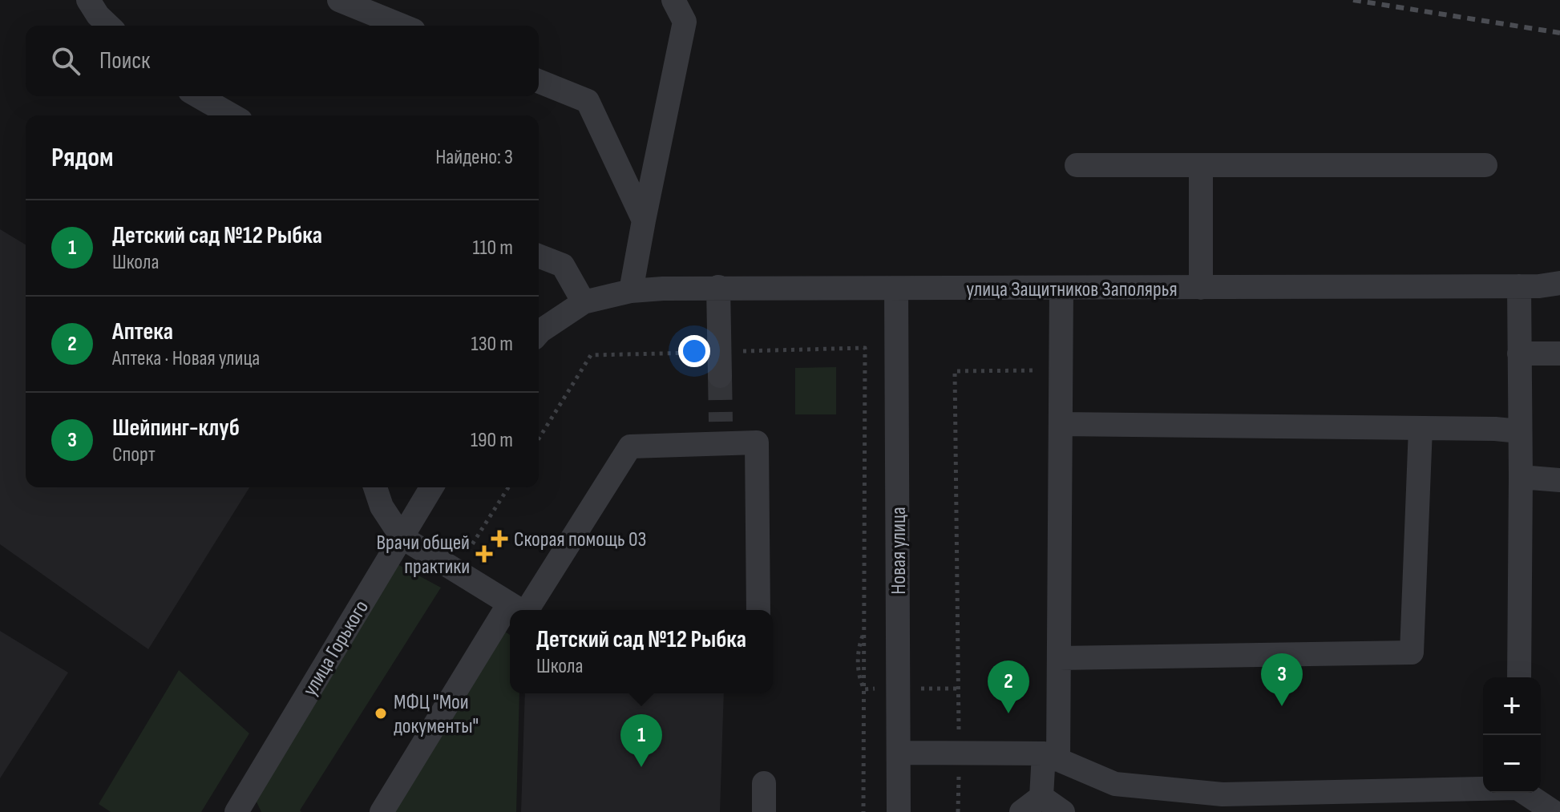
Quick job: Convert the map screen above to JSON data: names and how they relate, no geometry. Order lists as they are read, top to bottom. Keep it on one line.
{"streets":{"street":["улица Защитников Заполярья","Новая улица","улица Горького"]},"crossings":[["улица Защитников Заполярья","Новая улица"]],"places":{"health":["Скорая помощь 03","Врачи общей практики"],"other":["МФЦ \"Мои документы\""]},"page":{"search":"Поиск","heading":["Рядом","Найдено: 3"],"list":[{"mark":"1","name":"Детский сад №12 Рыбка","note":"Школа","value":"110 m"},{"mark":"2","name":"Аптека","note":"Аптека · Новая улица","value":"130 m"},{"mark":"3","name":"Шейпинг-клуб","note":"Спорт","value":"190 m"}],"popup":["Детский сад №12 Рыбка","Школа"],"pins":["3","2","1"],"map_buttons":["+","−"]}}
